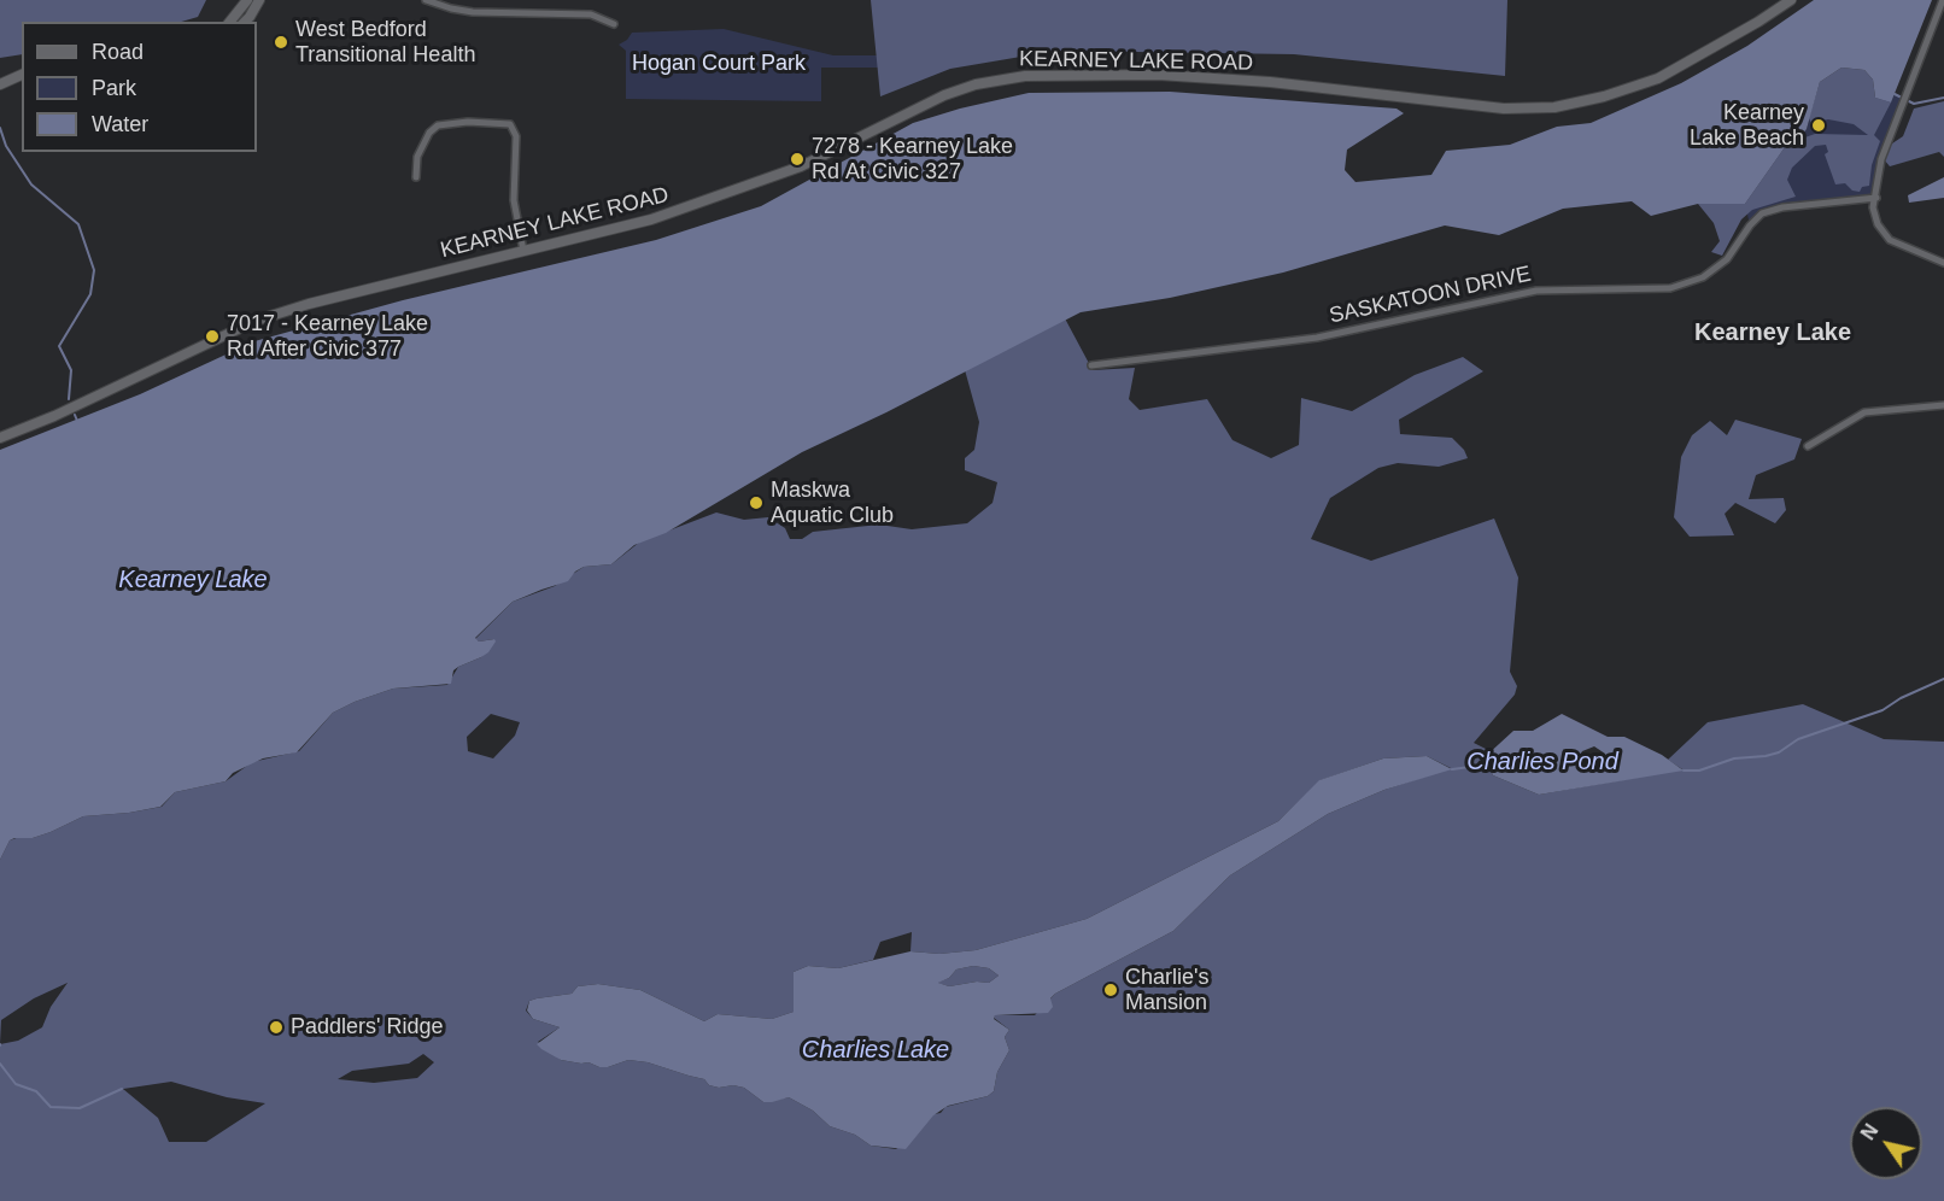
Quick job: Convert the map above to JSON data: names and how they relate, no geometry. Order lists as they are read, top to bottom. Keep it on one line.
{"streets":{"main road":["KEARNEY LAKE ROAD"],"street":["SASKATOON DRIVE"]},"districts":["Kearney Lake"],"water":["Kearney Lake","Charlies Pond","Charlies Lake"],"parks":["Hogan Court Park"],"places":["West Bedford Transitional Health","Kearney Lake Beach","7278 - Kearney Lake Rd At Civic 327","7017 - Kearney Lake Rd After Civic 377","Maskwa Aquatic Club","Charlie's Mansion","Paddlers' Ridge"],"legend":["Road","Park","Water"],"north":"top left"}
